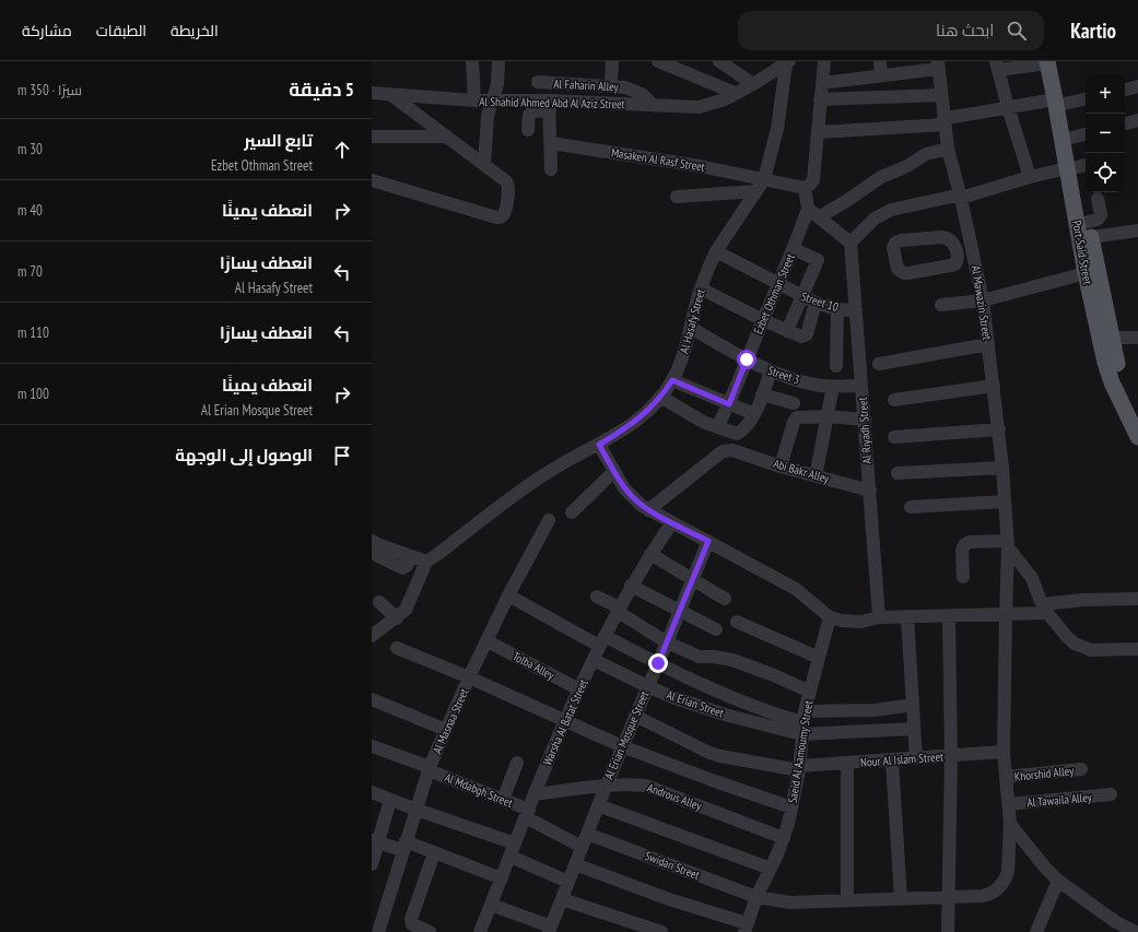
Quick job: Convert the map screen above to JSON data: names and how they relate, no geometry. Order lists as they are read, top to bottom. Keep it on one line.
{"streets":{"main road":["Port Said Street"],"street":["Al Faharin Alley","Al Shahid Ahmed Abd Al Aziz Street","Masaken Al Rasf Street","Ezbet Othman Street","Street 10","Al Mawazin Street","Al Hasafy Street","Street 3","Al Riyadh Street","Abi Bakr Alley","Tolba Alley","Al Erian Street","Al Masnaa Street","Warsha Al Batat Street","Al Erian Mosque Street","Saeid Al Aamoumy Street","Nour Al Islam Street","Khorshid Alley","Al Mdabgh Street","Androus Alley","Al Tawaila Alley","Swidan Street"]},"crossings":[["Al Faharin Alley","Al Shahid Ahmed Abd Al Aziz Street"],["Al Shahid Ahmed Abd Al Aziz Street","Al Hasafy Street"],["Masaken Al Rasf Street","Al Hasafy Street"],["Ezbet Othman Street","Street 10"],["Ezbet Othman Street","Street 3"],["Street 10","Al Hasafy Street"],["Street 10","Al Riyadh Street"],["Al Mawazin Street","Nour Al Islam Street"],["Al Mawazin Street","Khorshid Alley"],["Al Mawazin Street","Al Tawaila Alley"],["Al Mawazin Street","Swidan Street"],["Al Hasafy Street","Street 3"],["Street 3","Al Riyadh Street"],["Al Riyadh Street","Abi Bakr Alley"],["Tolba Alley","Al Masnaa Street"],["Tolba Alley","Warsha Al Batat Street"],["Al Erian Street","Warsha Al Batat Street"],["Al Erian Street","Al Erian Mosque Street"],["Al Erian Street","Saeid Al Aamoumy Street"],["Al Masnaa Street","Al Mdabgh Street"],["Warsha Al Batat Street","Al Mdabgh Street"],["Warsha Al Batat Street","Androus Alley"],["Al Erian Mosque Street","Nour Al Islam Street"],["Al Erian Mosque Street","Al Mdabgh Street"],["Al Erian Mosque Street","Androus Alley"],["Al Erian Mosque Street","Swidan Street"],["Saeid Al Aamoumy Street","Nour Al Islam Street"],["Saeid Al Aamoumy Street","Androus Alley"],["Saeid Al Aamoumy Street","Swidan Street"]],"page":{"header":"Kartio","search":"ابحث هنا","nav":["الخريطة","الطبقات","مشاركة"],"heading":["5 دقيقة","سيرًا · 350 m"],"map_buttons":["+","−"],"list":[["تابع السير","Ezbet Othman Street","30 m"],["انعطف يمينًا","40 m"],["انعطف يسارًا","Al Hasafy Street","70 m"],["انعطف يسارًا","110 m"],["انعطف يمينًا","Al Erian Mosque Street","100 m"],"الوصول إلى الوجهة"]}}
